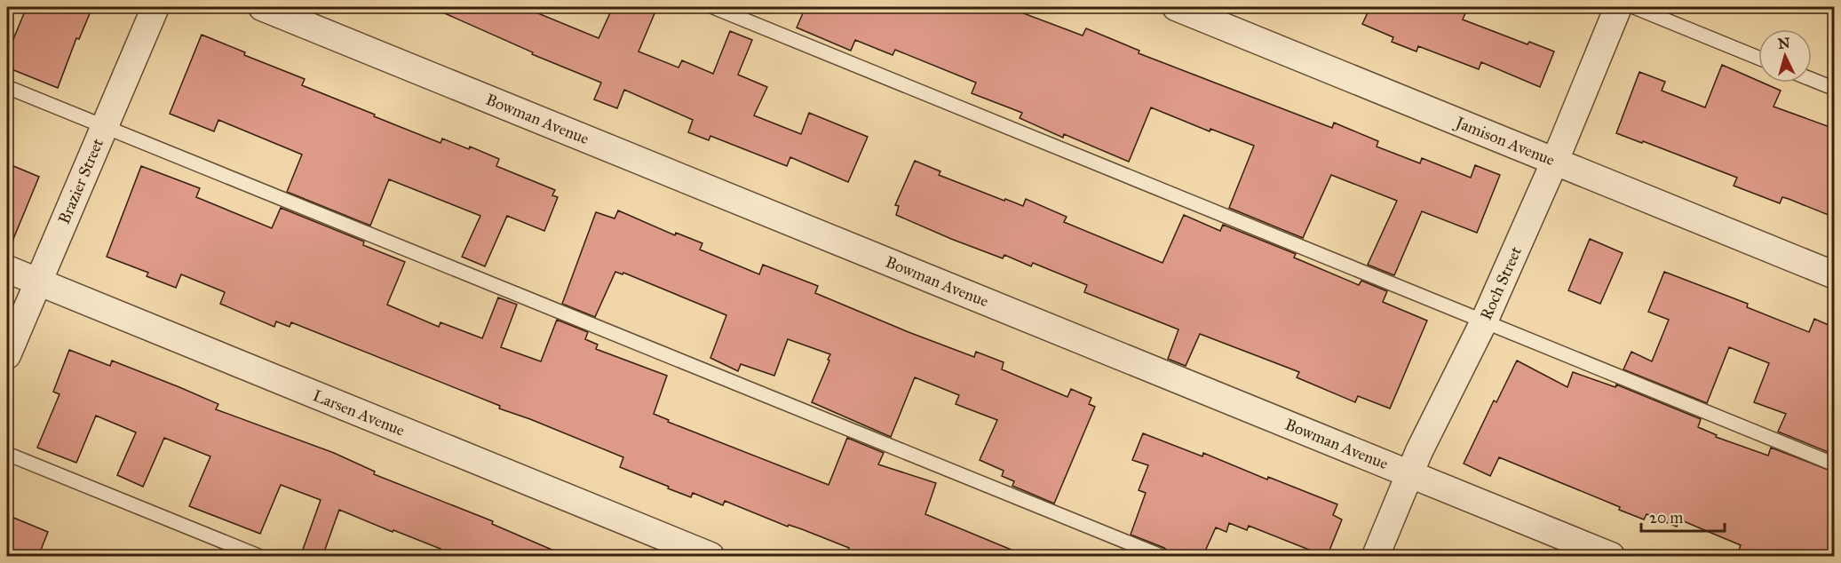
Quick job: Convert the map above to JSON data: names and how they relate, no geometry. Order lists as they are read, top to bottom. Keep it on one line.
{"streets":{"street":["Bowman Avenue","Jamison Avenue","Brazier Street","Roch Street","Larsen Avenue"]},"crossings":[["Bowman Avenue","Roch Street"],["Jamison Avenue","Roch Street"],["Brazier Street","Larsen Avenue"]],"scale_bar":"20 m","north":"top"}
